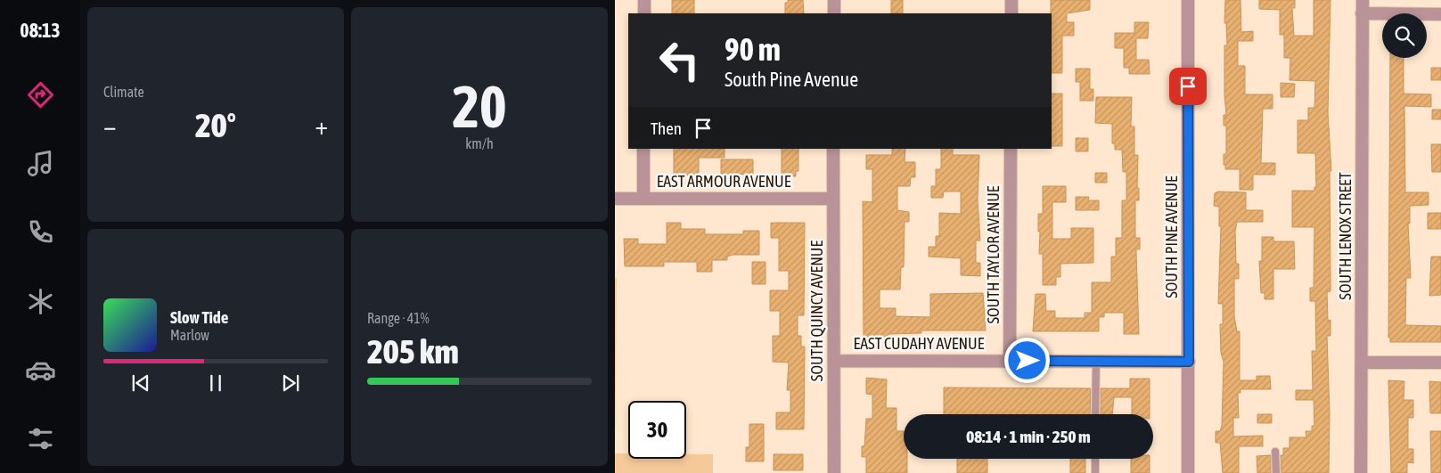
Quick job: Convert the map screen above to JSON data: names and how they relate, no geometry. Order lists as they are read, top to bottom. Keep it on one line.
{"streets":{"street":["EAST ARMOUR AVENUE","SOUTH LENOX STREET","SOUTH PINE AVENUE","SOUTH TAYLOR AVENUE","SOUTH QUINCY AVENUE","EAST CUDAHY AVENUE"]},"crossings":[["EAST ARMOUR AVENUE","SOUTH QUINCY AVENUE"],["SOUTH PINE AVENUE","EAST CUDAHY AVENUE"],["SOUTH TAYLOR AVENUE","EAST CUDAHY AVENUE"],["SOUTH QUINCY AVENUE","EAST CUDAHY AVENUE"]],"page":{"tabs":"08:13","tile":["Climate",["20","km/h"],["Range · 41%","205 km"]],"turn":["90 m","South Pine Avenue"],"heat":["−","20°","+"],"then":"Then","song":["Slow Tide","Marlow"],"limit":"30","trip":"08:14 · 1 min · 250 m"}}
